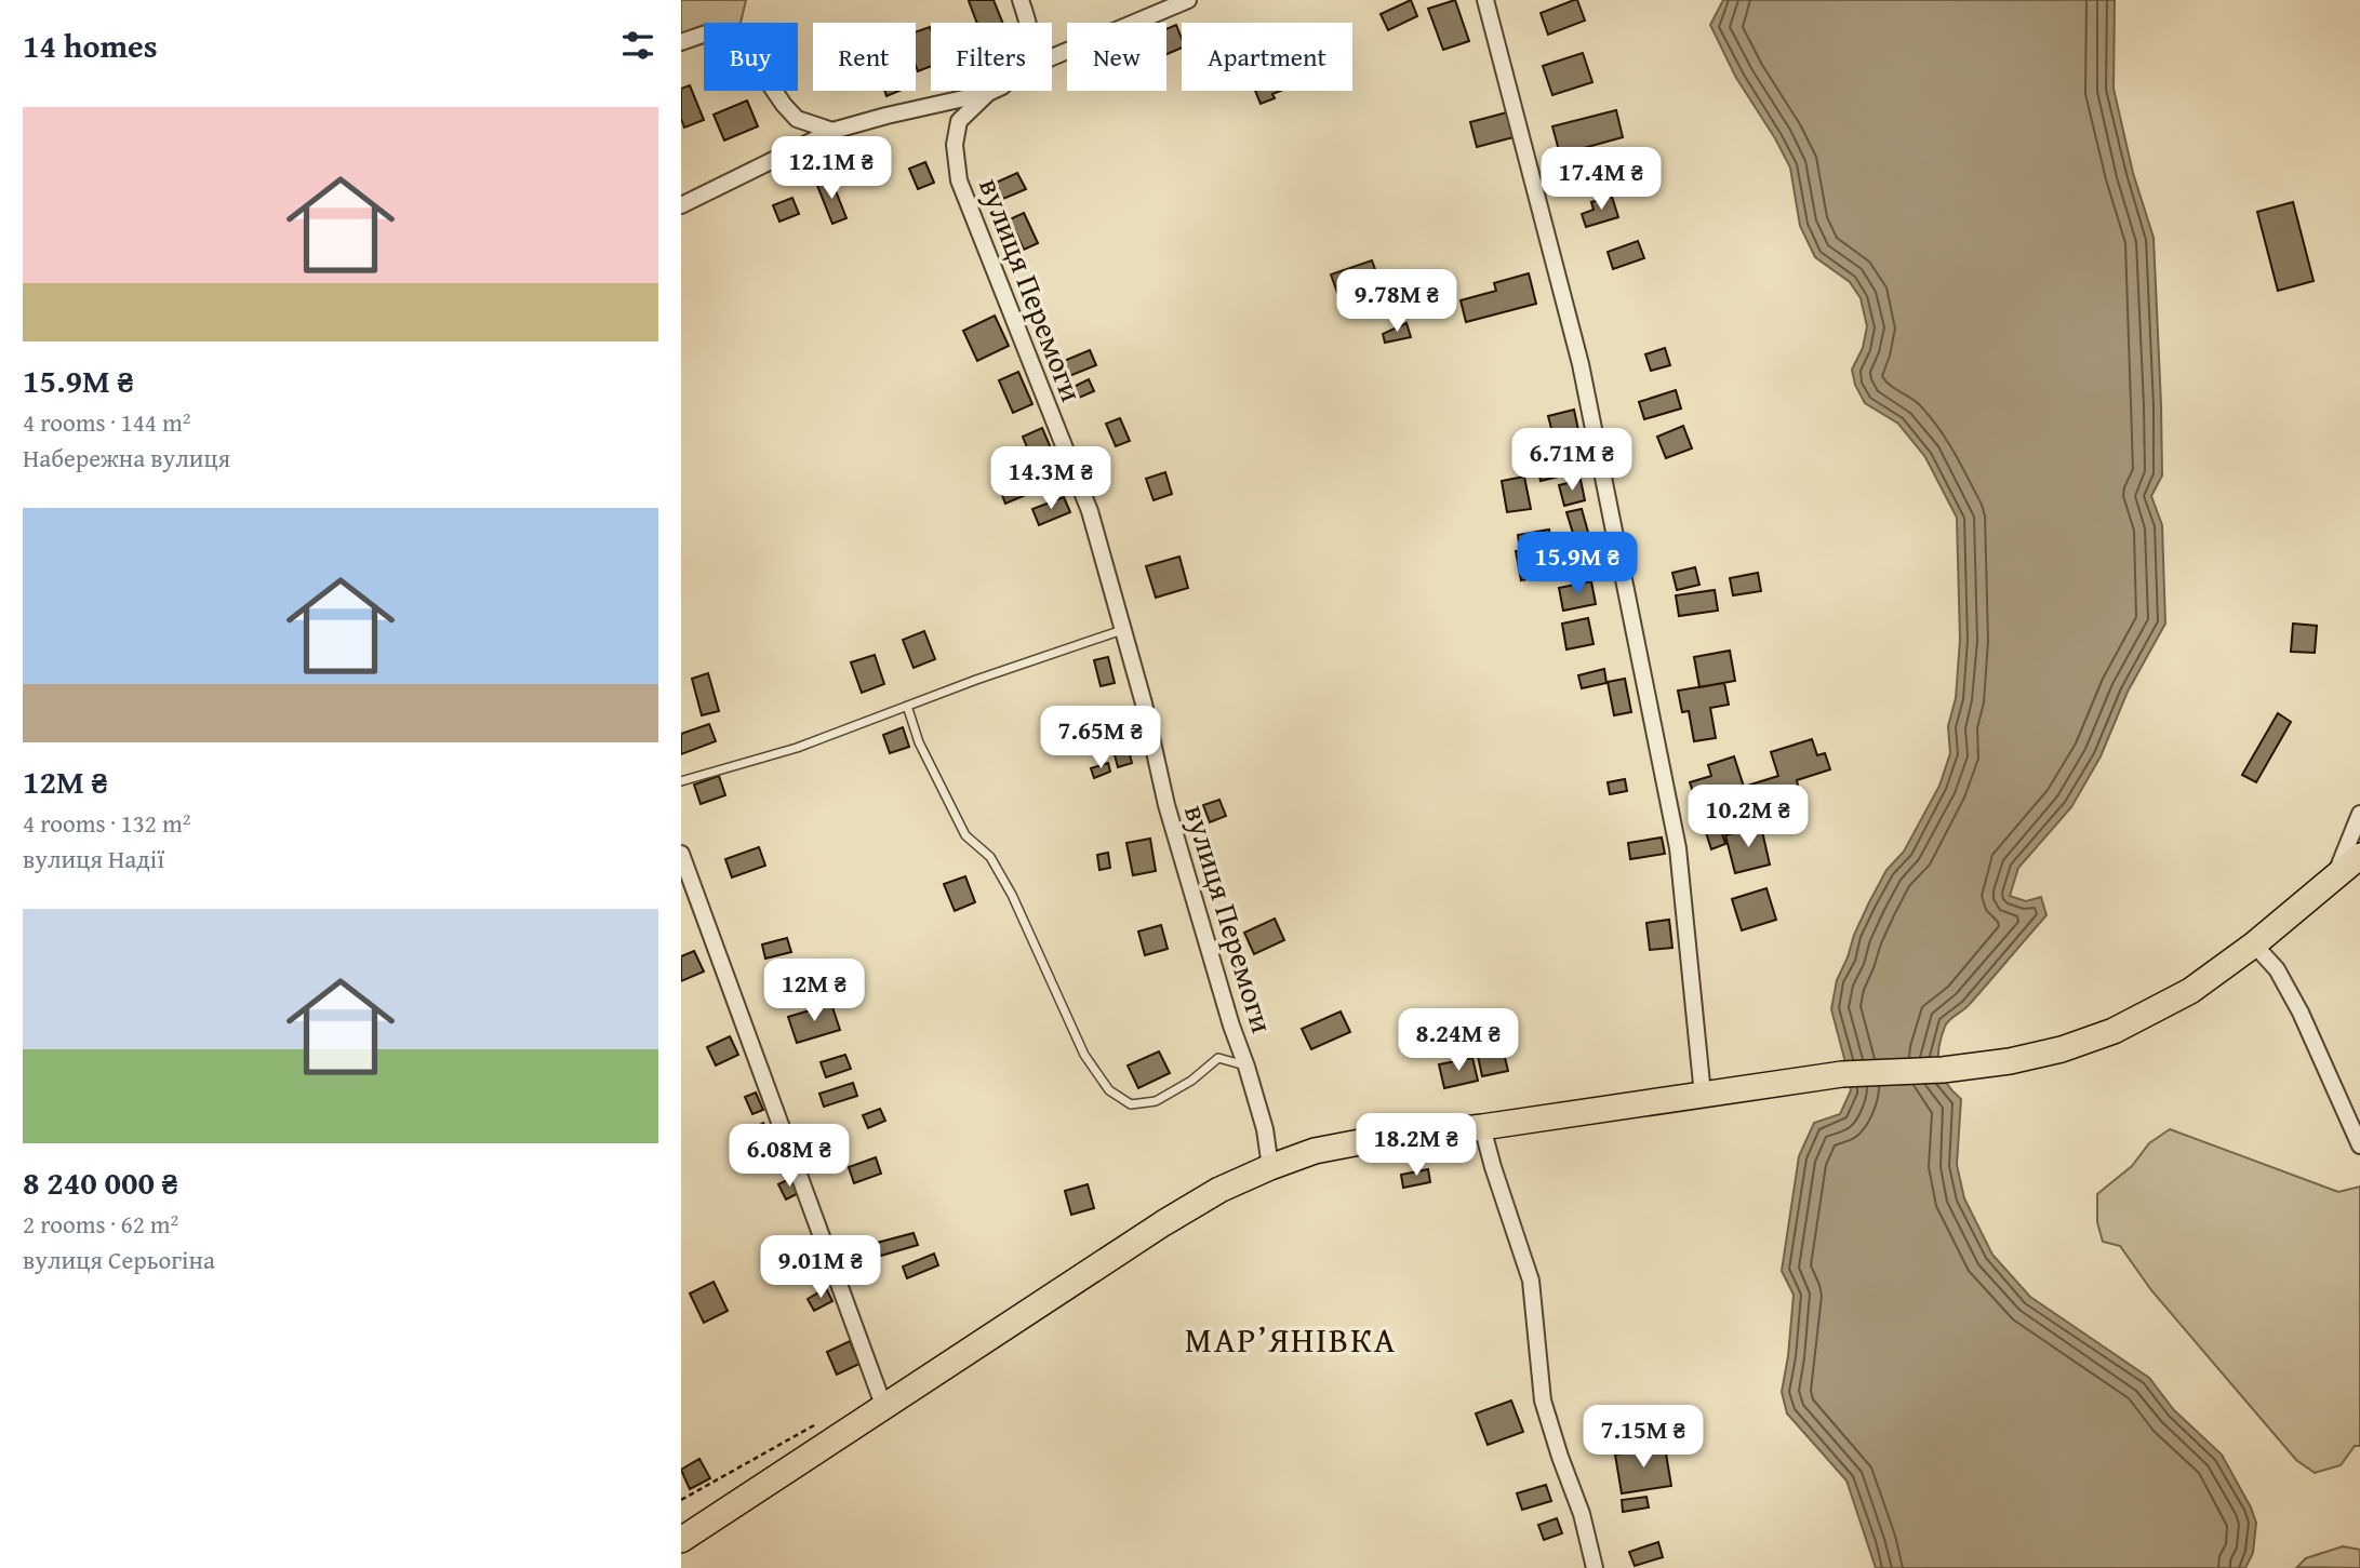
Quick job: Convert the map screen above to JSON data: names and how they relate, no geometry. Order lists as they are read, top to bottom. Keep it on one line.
{"streets":{"street":["вулиця Перемоги"]},"districts":["МАР’ЯНІВКА"],"page":{"heading":"14 homes","chip":["Buy","Rent","Filters","New","Apartment"],"list":[{"name":"15.9M ₴","note":"4 rooms · 144 m² · Набережна вулиця"},{"name":"12M ₴","note":"4 rooms · 132 m² · вулиця Надії"},{"name":"8 240 000 ₴","note":"2 rooms · 62 m² · вулиця Серьогіна"}],"price":["12.1M ₴","17.4M ₴","9.78M ₴","6.71M ₴","14.3M ₴","15.9M ₴","7.65M ₴","10.2M ₴","12M ₴","8.24M ₴","18.2M ₴","6.08M ₴","9.01M ₴","7.15M ₴"]}}
